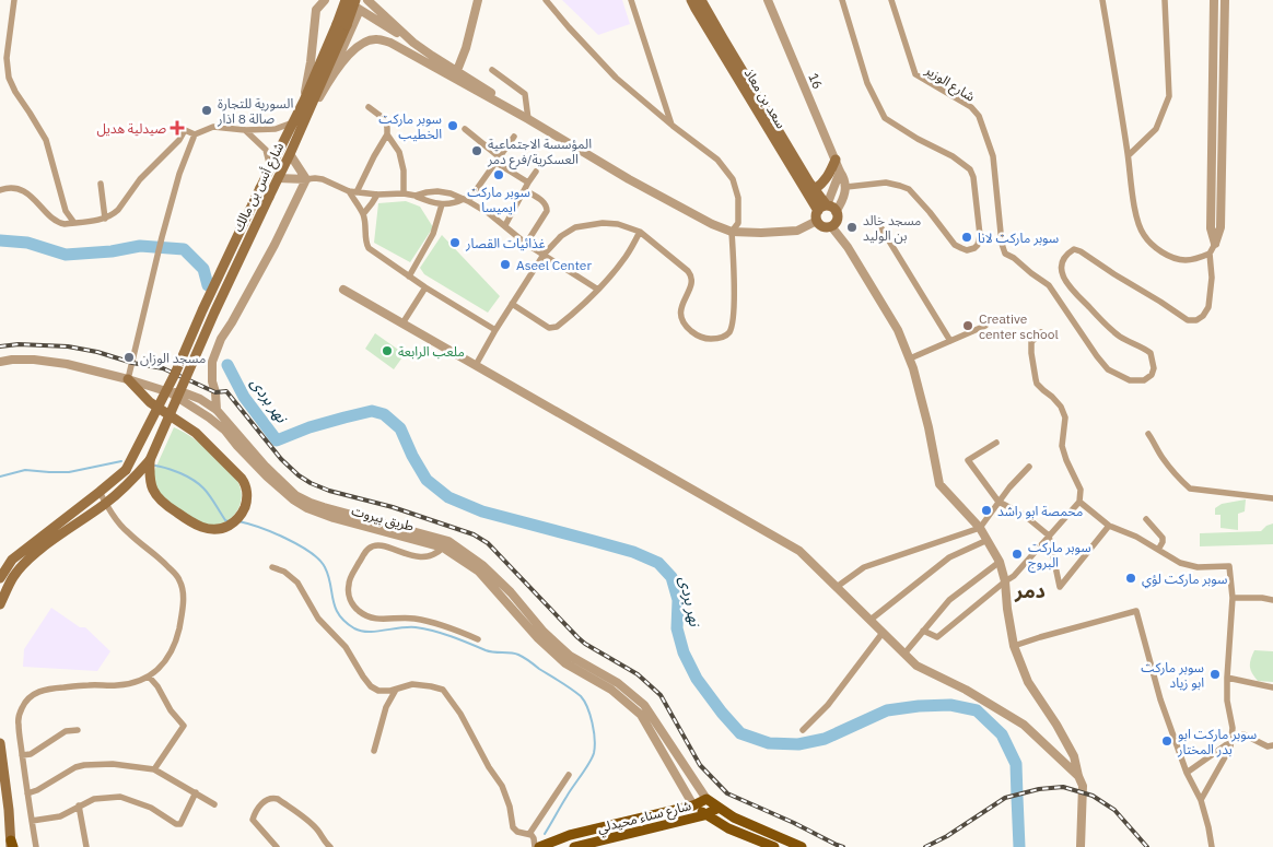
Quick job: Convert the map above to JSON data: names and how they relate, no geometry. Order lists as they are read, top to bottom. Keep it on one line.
{"streets":{"main road":["سعد بن معاذ","شارع أنس بن مالك","شارع سناء محيدلي"],"street":["16","شارع الوزير","طريق بيروت"]},"districts":["دمر"],"water":["نهر بردى"],"places":{"other":["السورية للتجارة صالة 8 اذار","سوبر ماركت الخطيب","المؤسسة الاجتماعية العسكرية/فرع دمر","سوبر ماركت ايميسا","مسجد خالد بن الوليد","سوبر ماركت لانا","غذائيات القصار","Aseel Center","Creative center school","ملعب الرابعة","مسجد الوزان","محمصة ابو راشد","سوبر ماركت البروج","سوبر ماركت لؤي","سوبر ماركت ابو زياد","سوبر ماركت ابو بدر المختار"],"health":["صيدلية هديل"]}}
